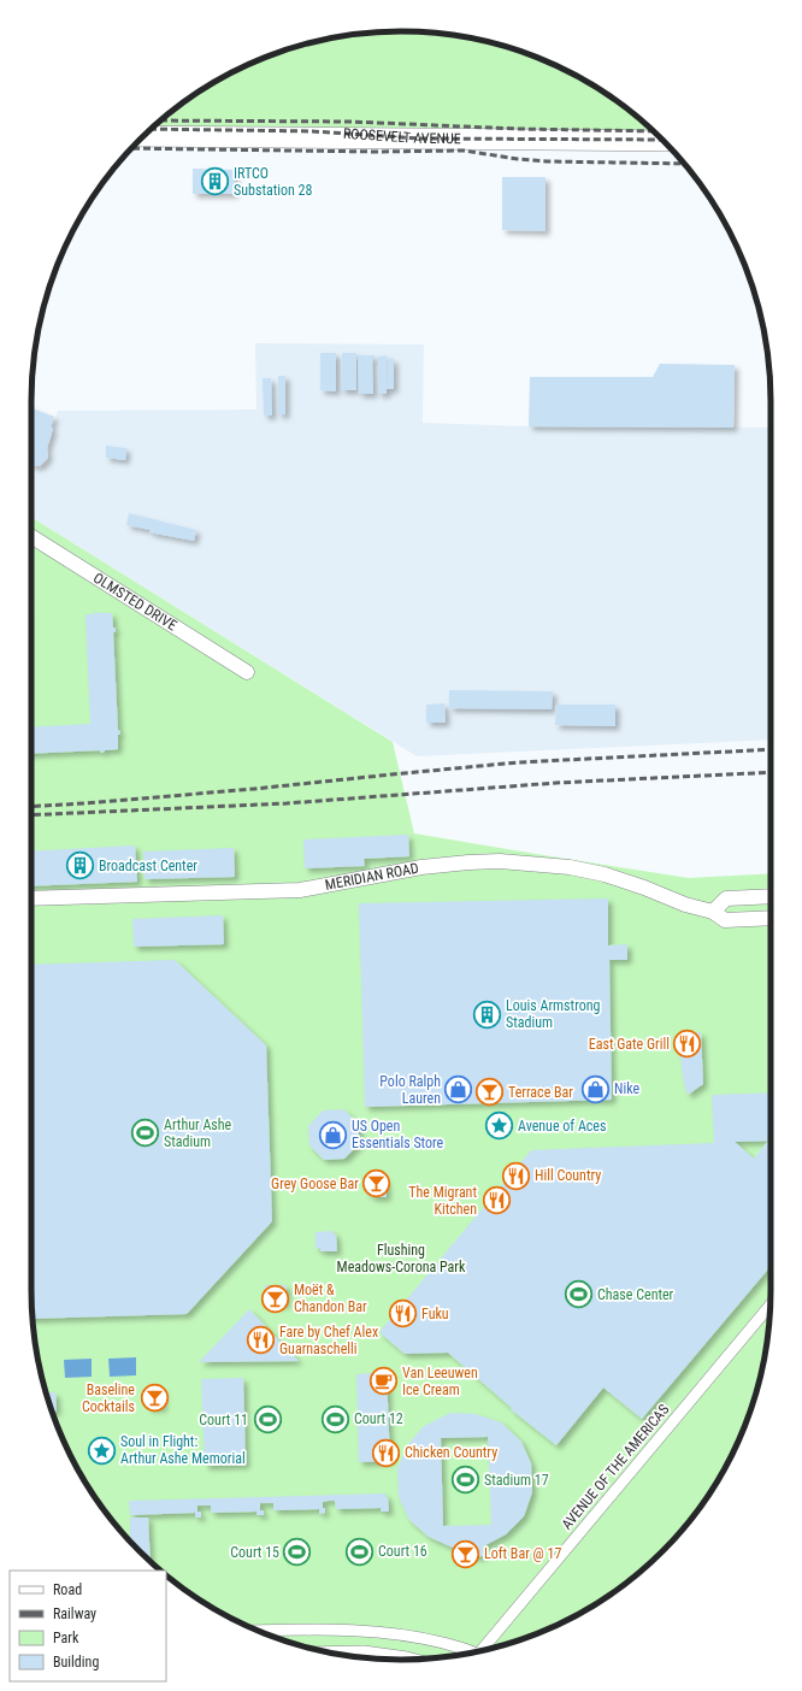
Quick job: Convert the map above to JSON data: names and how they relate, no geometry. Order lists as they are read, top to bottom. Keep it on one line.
{"streets":{"main road":["ROOSEVELT AVENUE"],"street":["OLMSTED DRIVE","MERIDIAN ROAD","AVENUE OF THE AMERICAS"]},"parks":["Flushing Meadows-Corona Park"],"places":{"building":["IRTCO Substation 28","Broadcast Center","Louis Armstrong Stadium"],"restaurant":["East Gate Grill","Hill Country","The Migrant Kitchen","Fuku","Fare by Chef Alex Guarnaschelli","Chicken Country"],"shop":["Nike","Polo Ralph Lauren","US Open Essentials Store"],"bar":["Terrace Bar","Grey Goose Bar","Moët & Chandon Bar","Baseline Cocktails","Loft Bar @ 17"],"place":["Avenue of Aces","Soul in Flight: Arthur Ashe Memorial"],"sports":["Arthur Ashe Stadium","Chase Center","Court 12","Court 11","Stadium 17","Court 16","Court 15"],"cafe":["Van Leeuwen Ice Cream"]},"legend":["Road","Railway","Park","Building"]}
